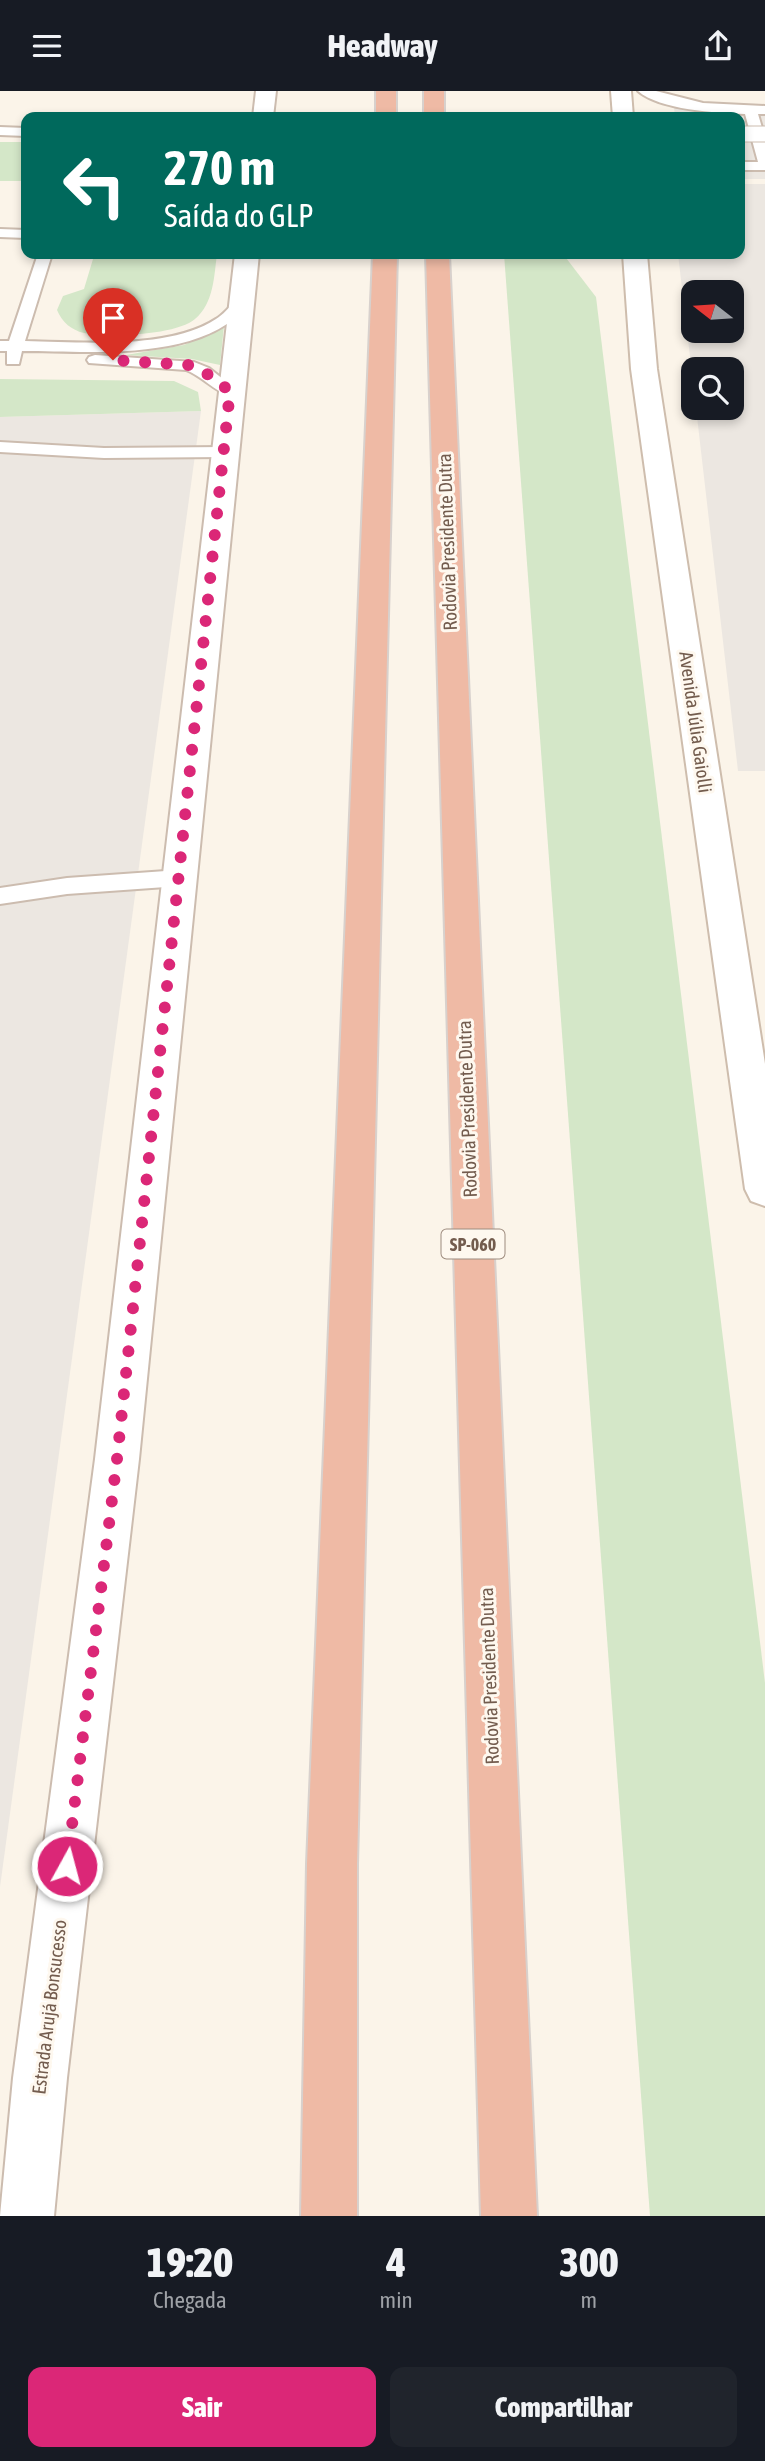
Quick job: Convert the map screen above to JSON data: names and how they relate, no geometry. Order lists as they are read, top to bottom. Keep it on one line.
{"streets":{"highway":["Rodovia Presidente Dutra","SP-060"],"street":["Avenida Júlia Gaiolli","Estrada Arujá Bonsucesso"]},"north":"left","page":{"header":"Headway","turn":["270 m","Saída do GLP"],"eta":["19:20","Chegada","4","min","300","m"],"buttons":["Sair","Compartilhar"]}}
